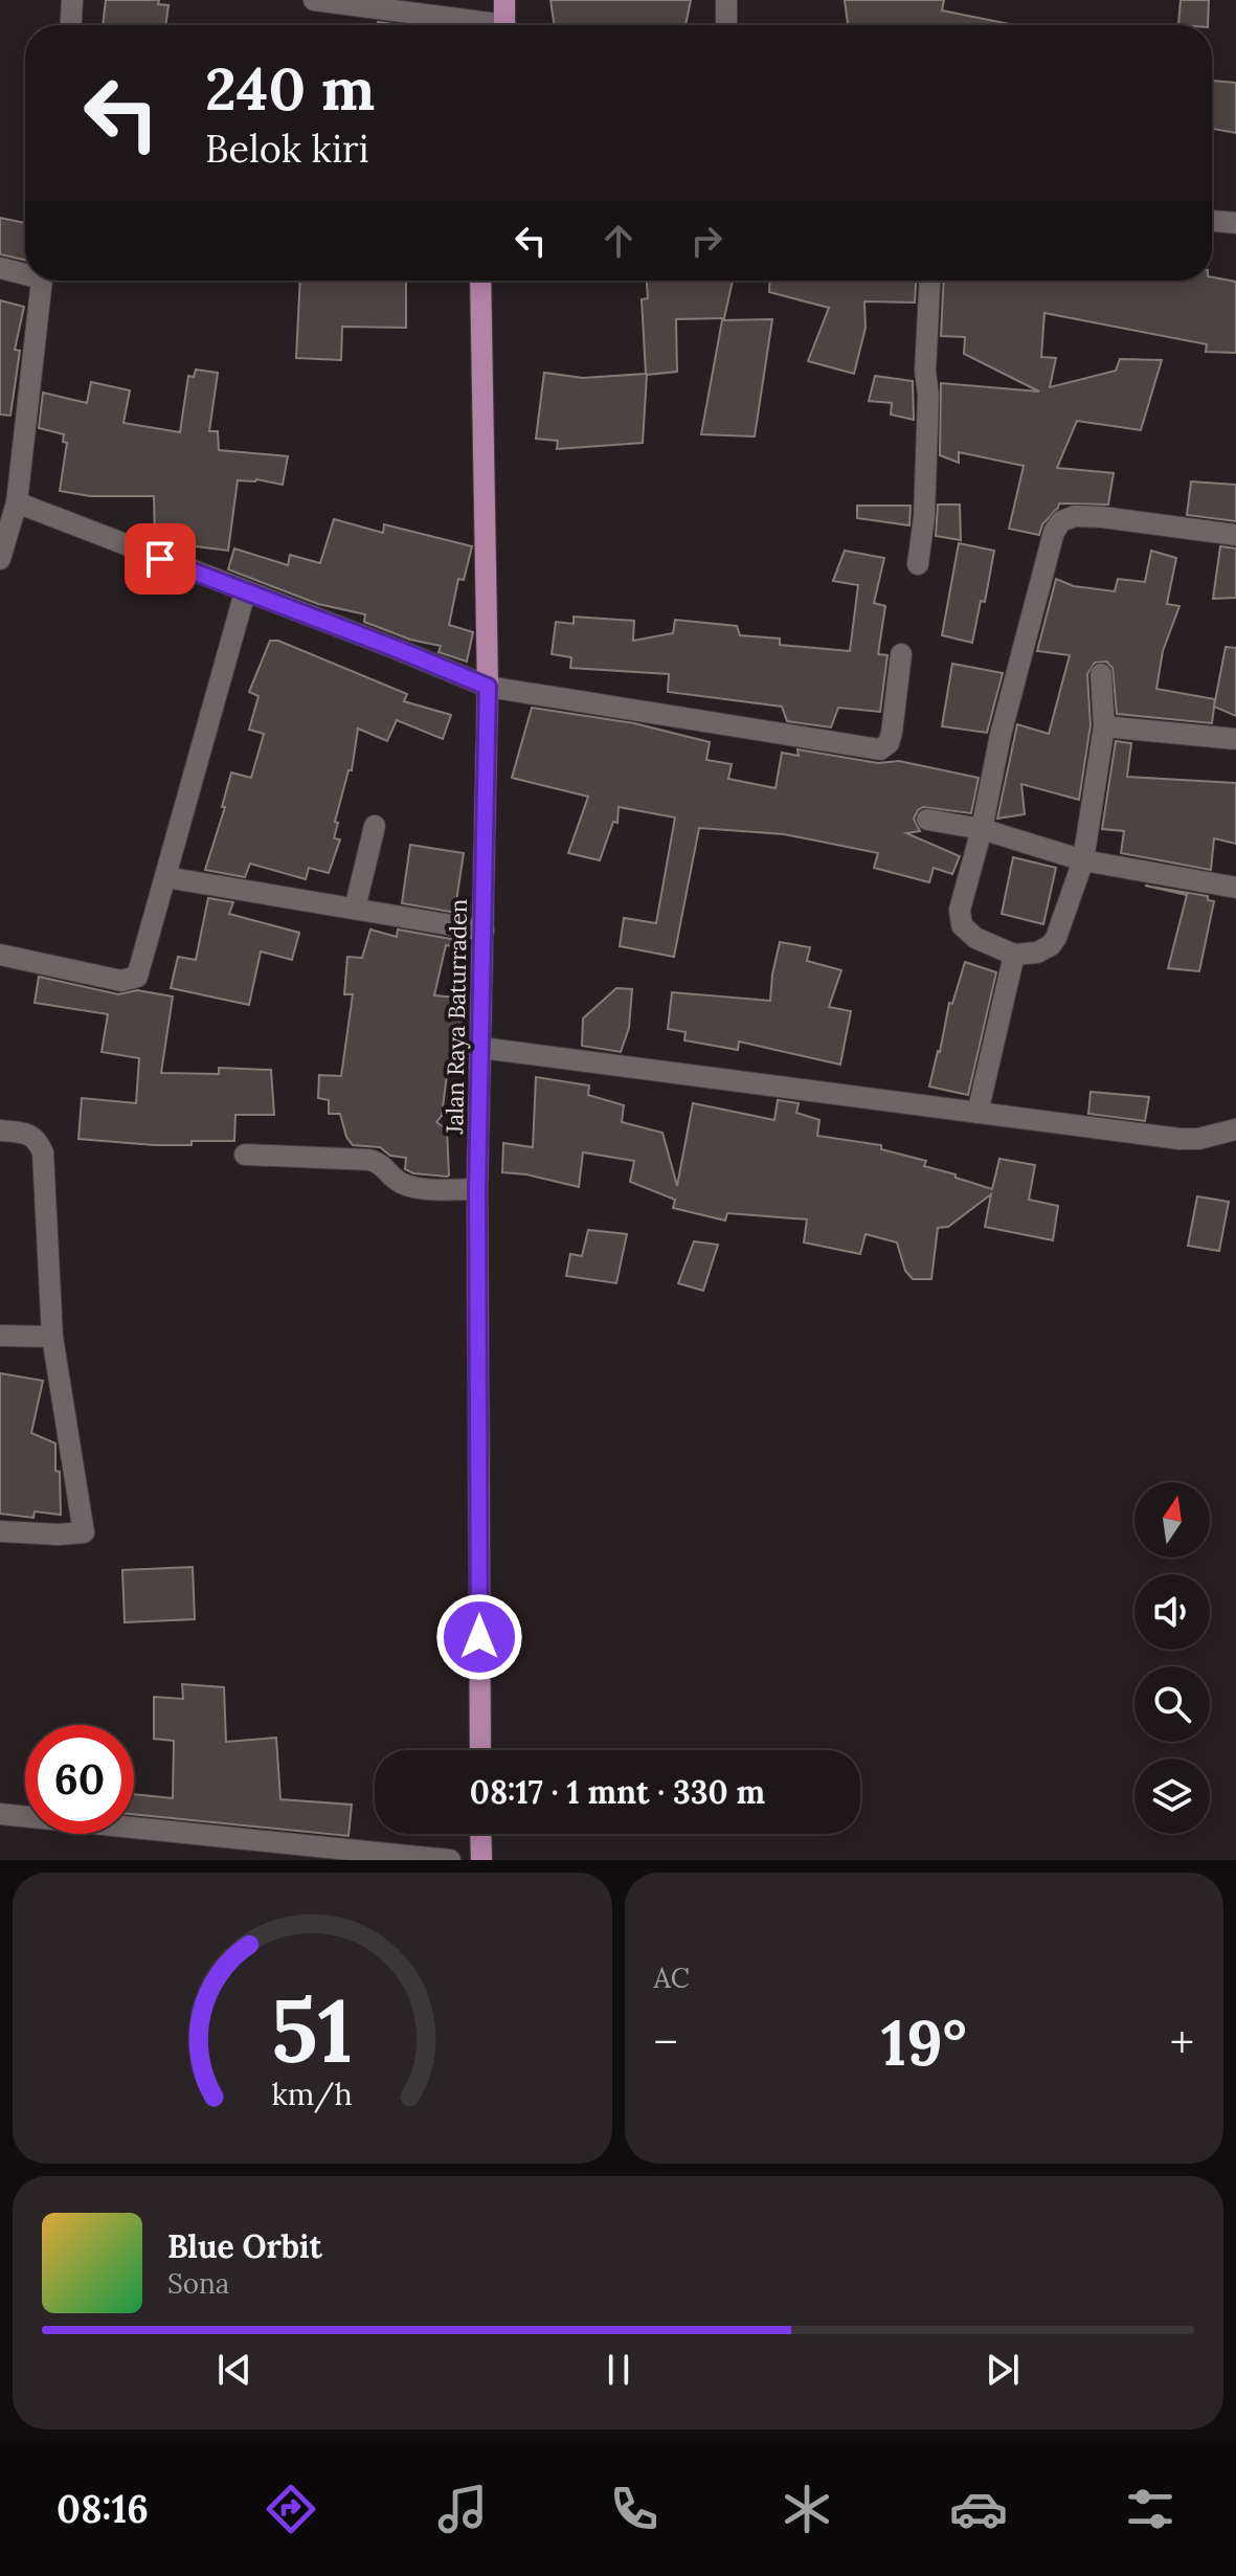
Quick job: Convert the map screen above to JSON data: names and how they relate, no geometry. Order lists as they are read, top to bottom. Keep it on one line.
{"streets":{"main road":["Jalan Raya Baturraden"]},"north":"top","page":{"turn":["240 m","Belok kiri"],"limit":"60","trip":"08:17 · 1 mnt · 330 m","tile":"AC","heat":["−","19°","+"],"song":["Blue Orbit","Sona"],"tabs":"08:16","gauge":["51","km/h"]}}
